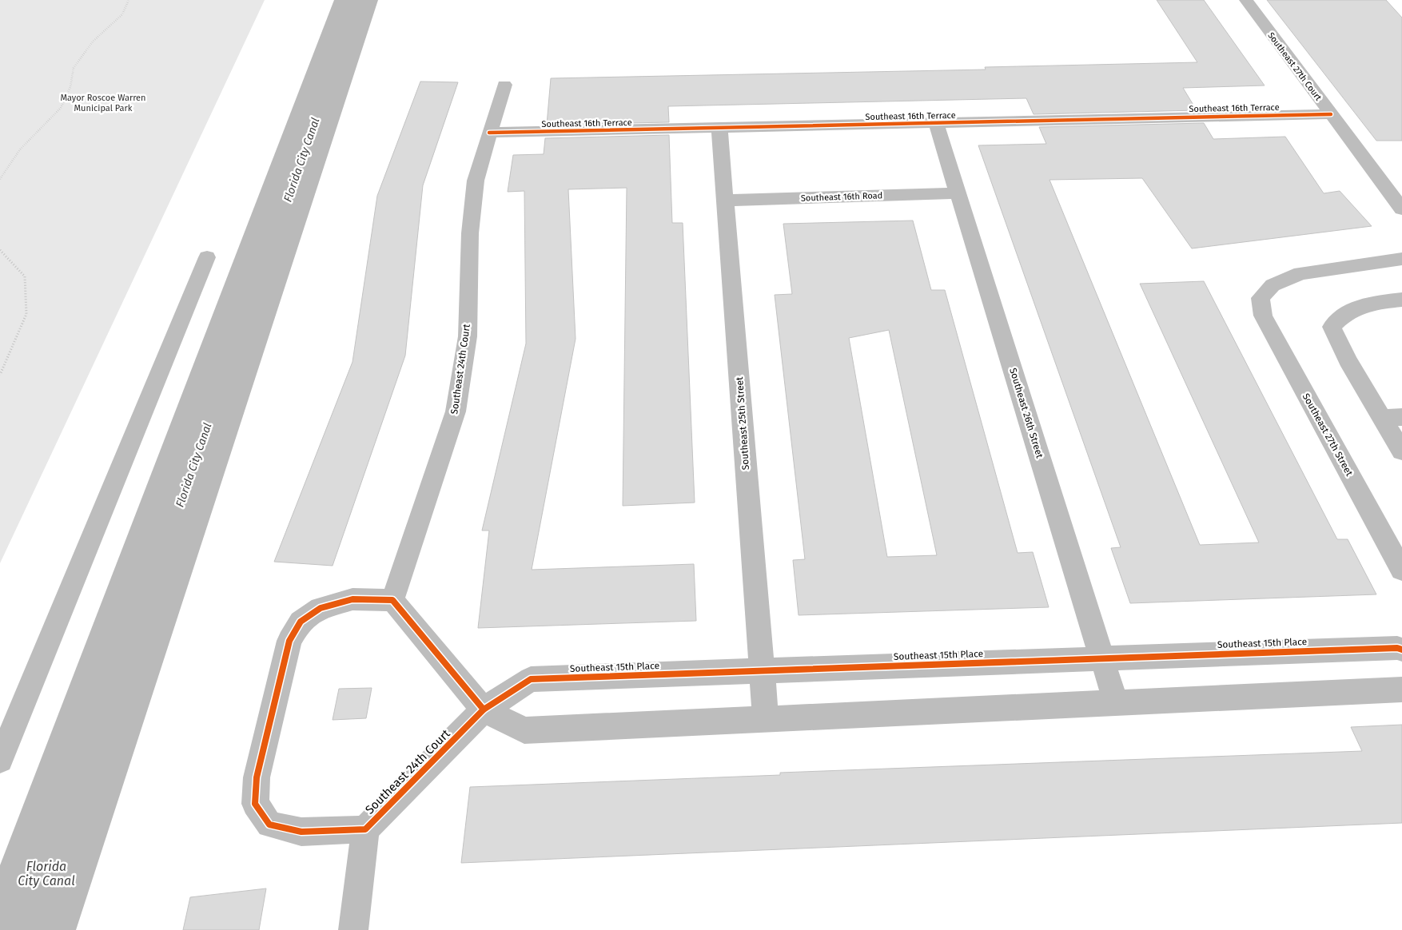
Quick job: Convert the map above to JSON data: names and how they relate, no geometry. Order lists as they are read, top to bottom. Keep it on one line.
{"streets":{"street":["Southeast 27th Court","Southeast 16th Terrace","Southeast 16th Road","Southeast 24th Court","Southeast 26th Street","Southeast 25th Street","Southeast 27th Street","Southeast 15th Place"]},"crossings":[["Southeast 27th Court","Southeast 16th Terrace"],["Southeast 16th Terrace","Southeast 24th Court"],["Southeast 16th Terrace","Southeast 26th Street"],["Southeast 16th Terrace","Southeast 25th Street"],["Southeast 16th Road","Southeast 26th Street"],["Southeast 16th Road","Southeast 25th Street"],["Southeast 24th Court","Southeast 15th Place"],["Southeast 26th Street","Southeast 15th Place"],["Southeast 25th Street","Southeast 15th Place"]],"water":["Florida City Canal"],"parks":["Mayor Roscoe Warren Municipal Park"]}
